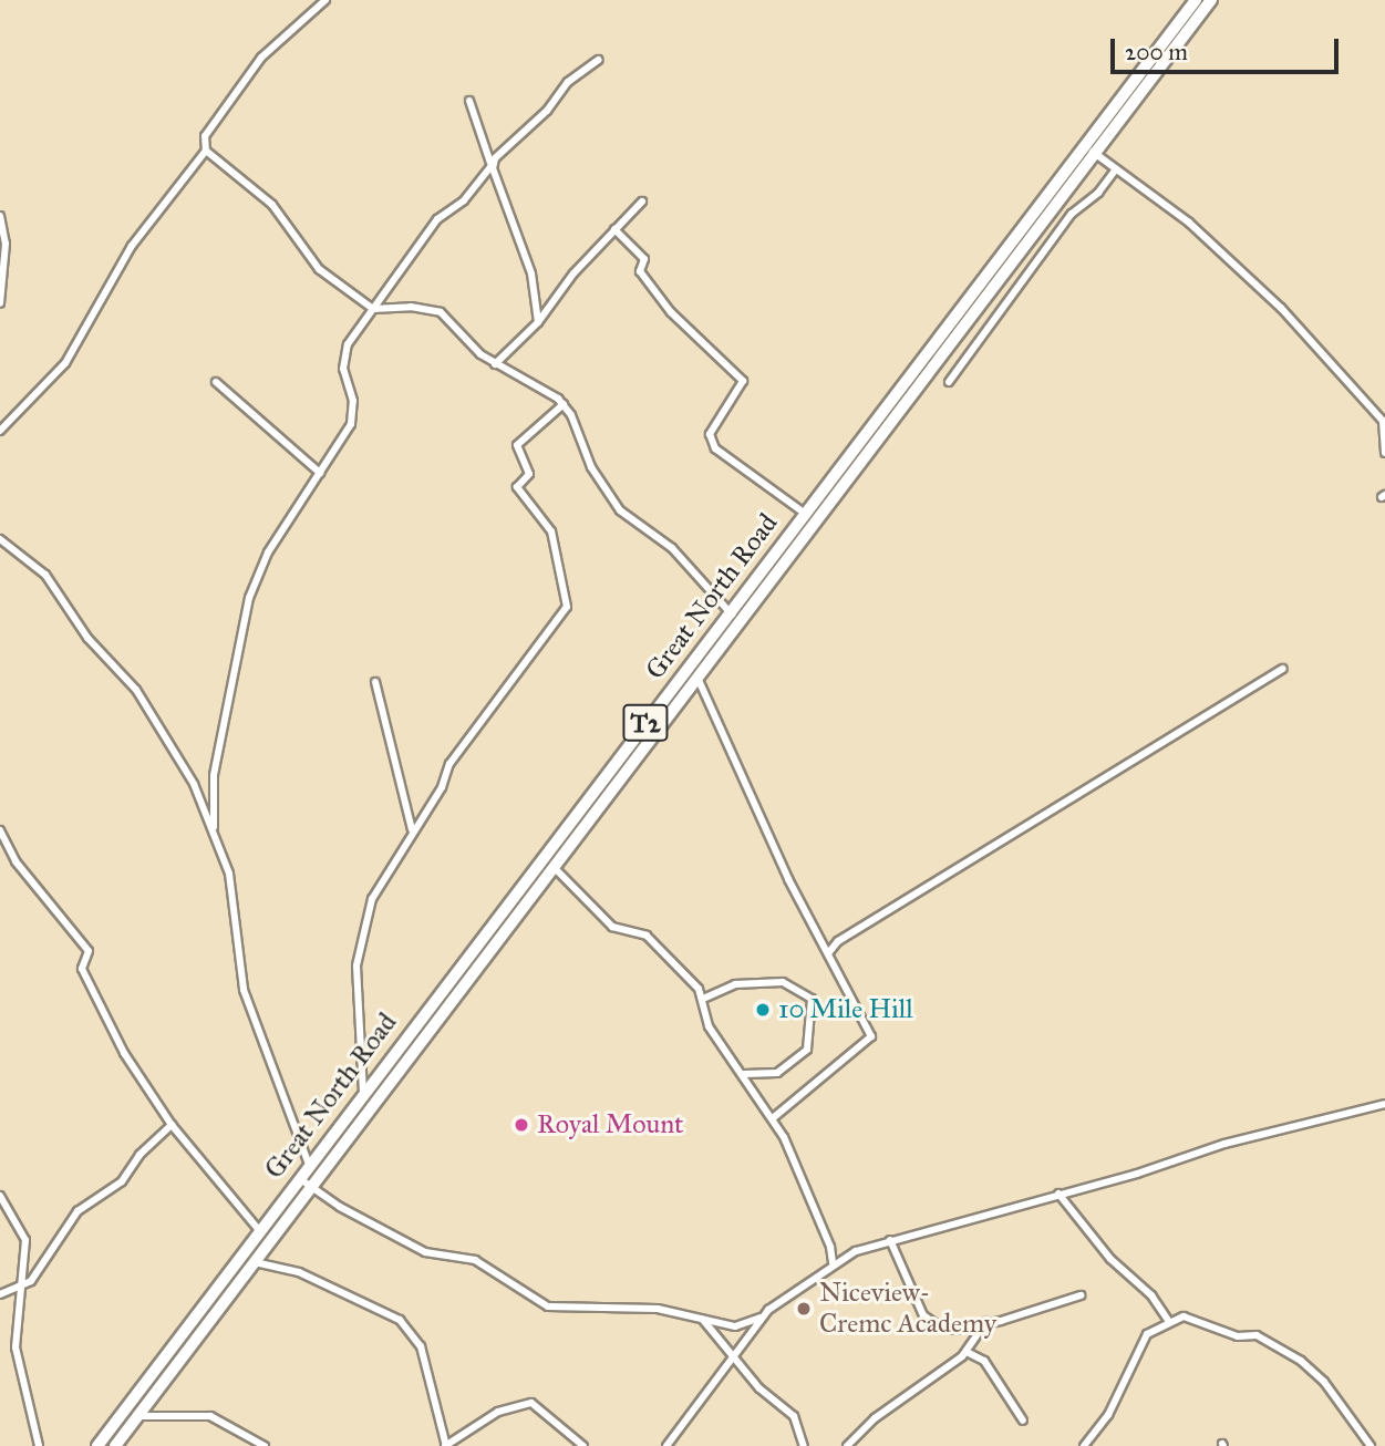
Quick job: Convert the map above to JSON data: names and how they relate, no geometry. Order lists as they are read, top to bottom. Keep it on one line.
{"streets":{"highway":["Great North Road","T2"]},"places":["10 Mile Hill","Royal Mount","Niceview- Cremc Academy"],"scale_bar":"200 m"}
